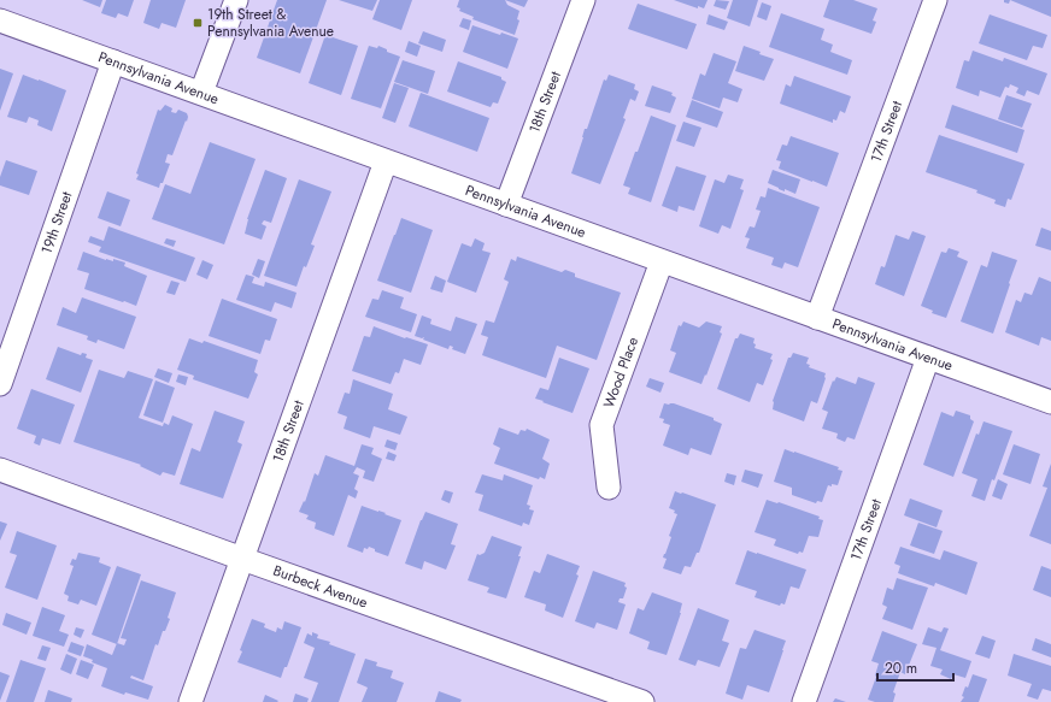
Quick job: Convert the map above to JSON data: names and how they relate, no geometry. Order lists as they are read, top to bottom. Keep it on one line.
{"streets":{"street":["Pennsylvania Avenue","18th Street","17th Street","19th Street","Wood Place","Burbeck Avenue"]},"crossings":[["Pennsylvania Avenue","18th Street"],["Pennsylvania Avenue","17th Street"],["Pennsylvania Avenue","19th Street"],["Pennsylvania Avenue","Wood Place"],["18th Street","Burbeck Avenue"]],"places":{"transit":["19th Street & Pennsylvania Avenue"]},"scale_bar":"20 m"}
